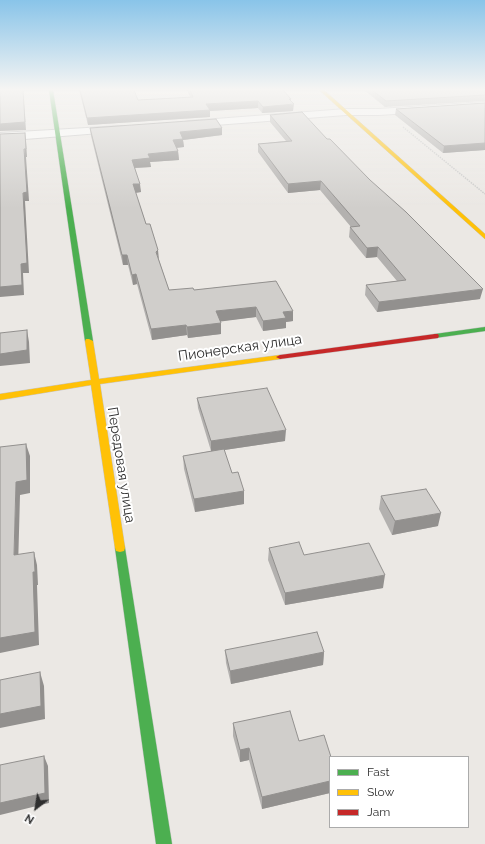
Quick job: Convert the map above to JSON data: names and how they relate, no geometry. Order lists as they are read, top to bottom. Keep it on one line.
{"streets":{"street":["Пионерская улица","Передовая улица"]},"crossings":[["Пионерская улица","Передовая улица"]],"legend":["Fast","Slow","Jam"],"north":"bottom left"}
